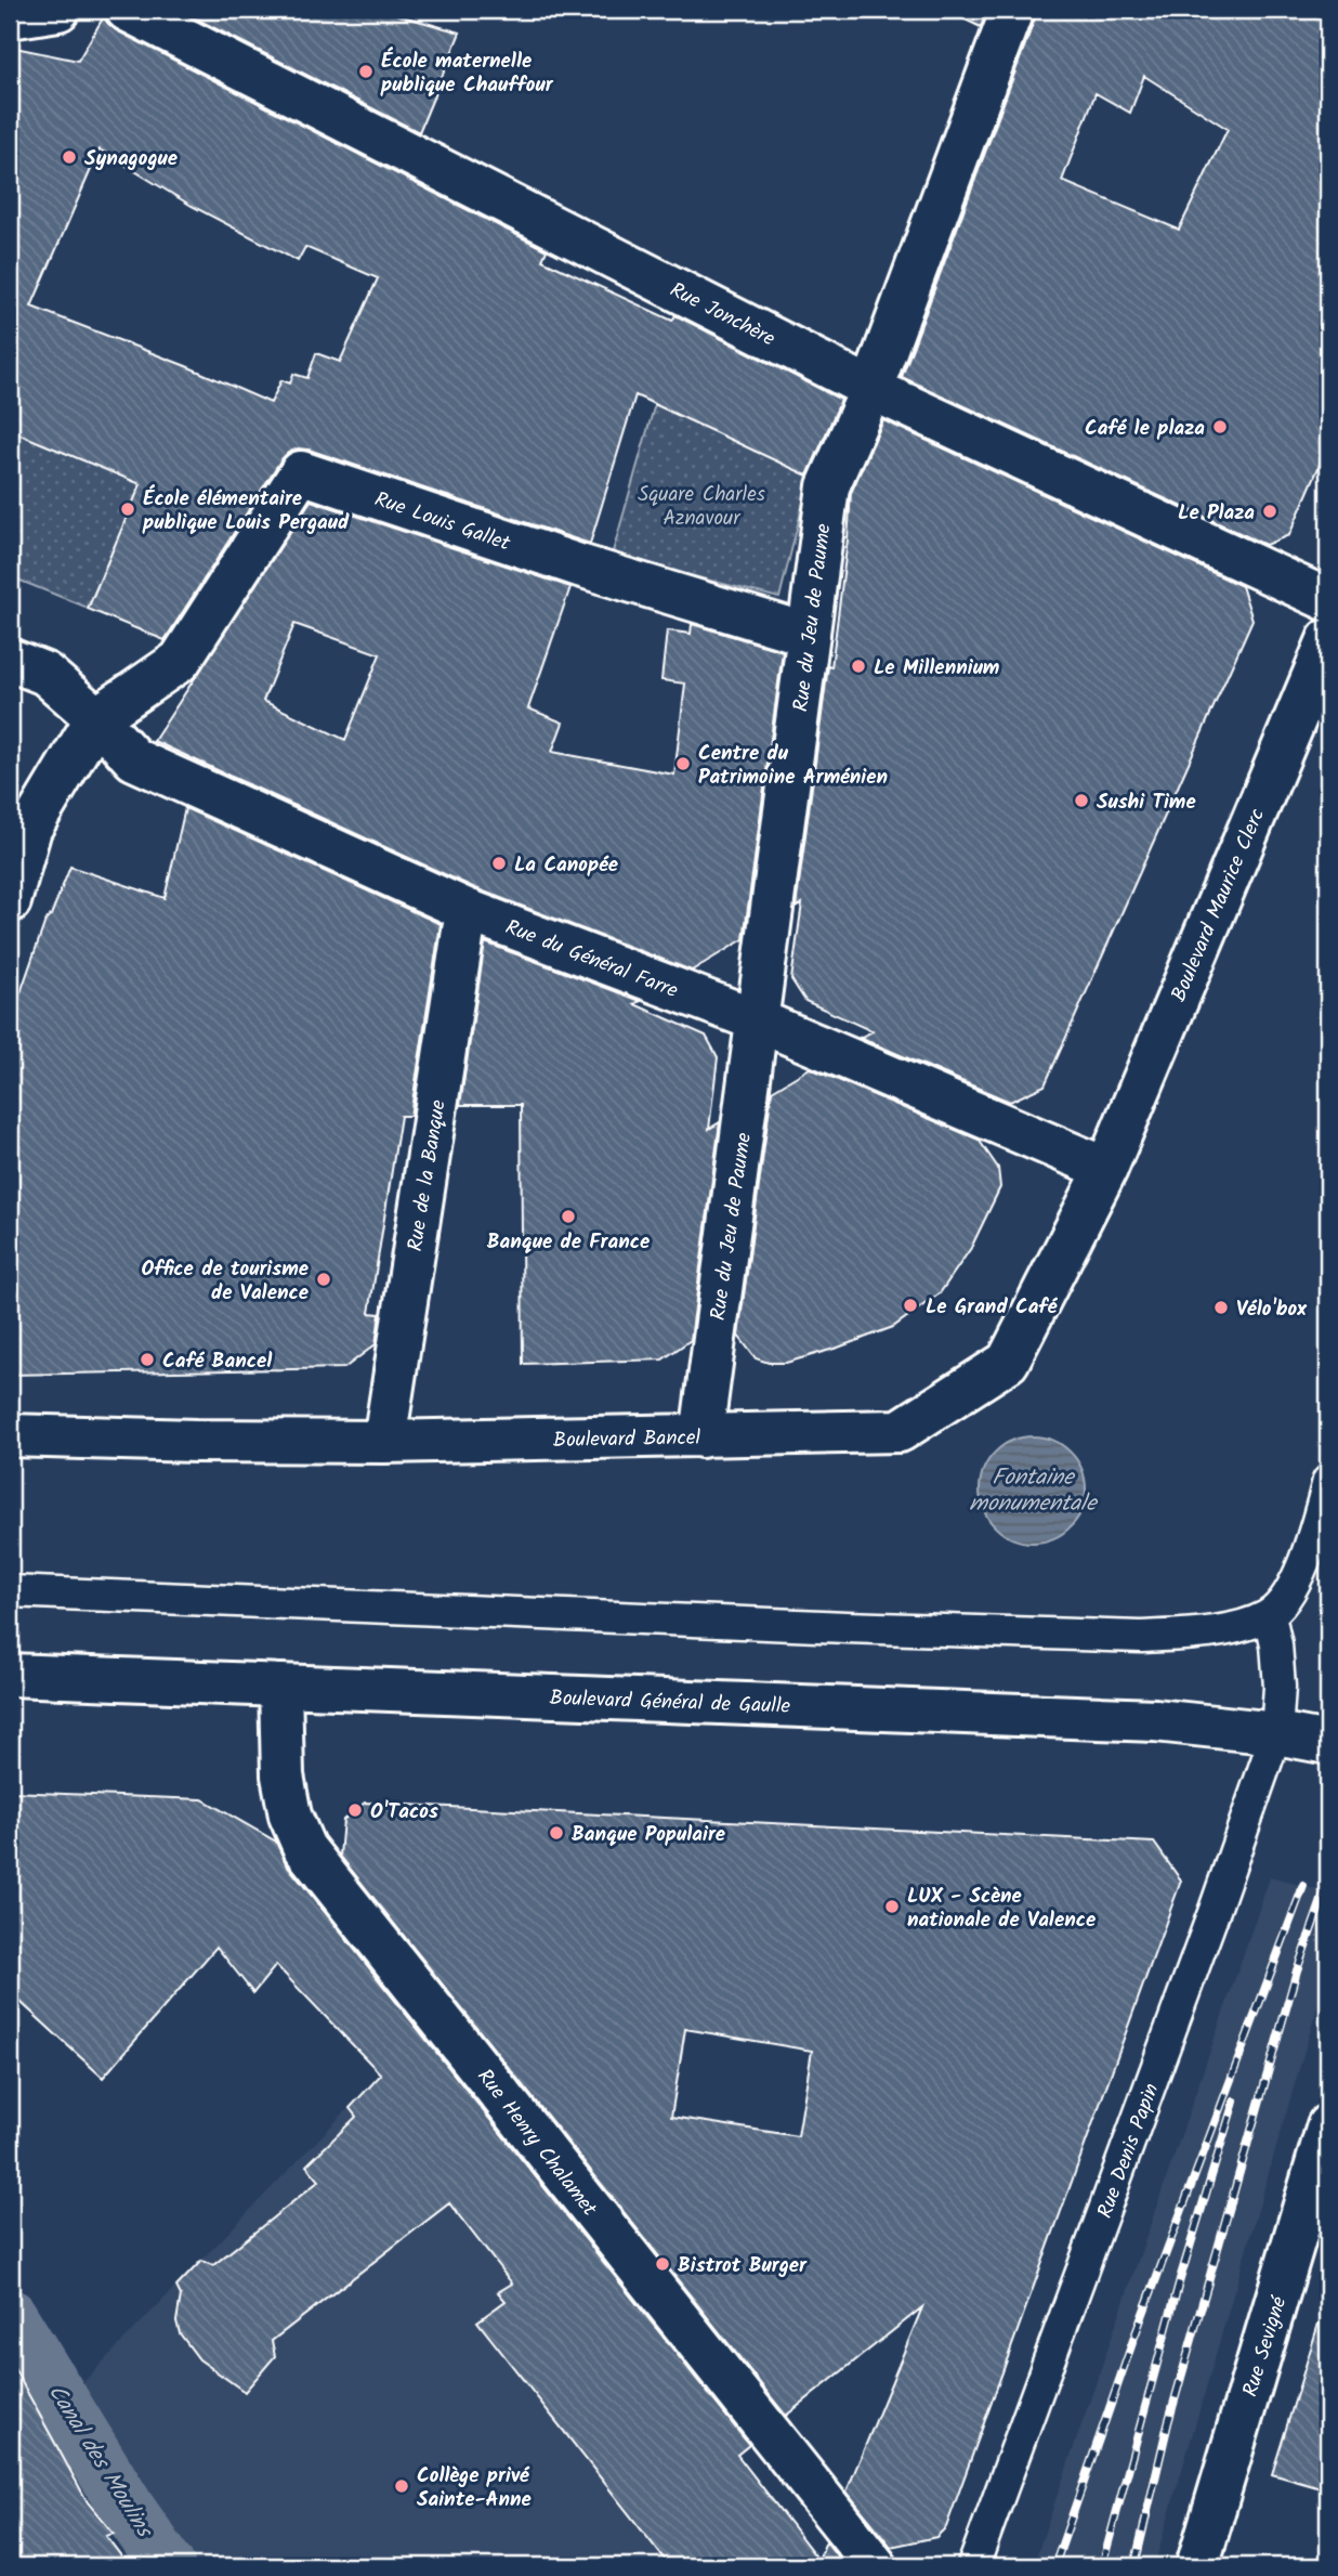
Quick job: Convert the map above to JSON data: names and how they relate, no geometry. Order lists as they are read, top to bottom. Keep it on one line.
{"streets":{"street":["Rue Jonchère","Rue Louis Gallet","Rue du Jeu de Paume","Boulevard Maurice Clerc","Rue du Général Farre","Rue de la Banque","Boulevard Bancel","Boulevard Général de Gaulle","Rue Henry Chalamet","Rue Sevigné"],"lane":["Rue Denis Papin"]},"crossings":[["Rue Jonchère","Rue du Jeu de Paume"],["Rue Louis Gallet","Rue du Jeu de Paume"],["Rue Louis Gallet","Rue du Général Farre"],["Rue du Jeu de Paume","Rue du Général Farre"],["Rue du Jeu de Paume","Boulevard Bancel"],["Boulevard Maurice Clerc","Rue du Général Farre"],["Boulevard Maurice Clerc","Boulevard Bancel"],["Rue du Général Farre","Rue de la Banque"],["Rue du Général Farre","Boulevard Bancel"],["Rue de la Banque","Boulevard Bancel"],["Boulevard Général de Gaulle","Rue Henry Chalamet"],["Boulevard Général de Gaulle","Rue Denis Papin"]],"water":["Fontaine monumentale","Canal des Moulins"],"parks":["Square Charles Aznavour"],"places":["École maternelle publique Chauffour","Synagogue","Café le plaza","École élémentaire publique Louis Pergaud","Le Plaza","Le Millennium","Centre du Patrimoine Arménien","Sushi Time","La Canopée","Banque de France","Office de tourisme de Valence","Le Grand Café","Vélo'box","Café Bancel","O'Tacos","Banque Populaire","LUX - Scène nationale de Valence","Bistrot Burger","Collège privé Sainte-Anne"]}
